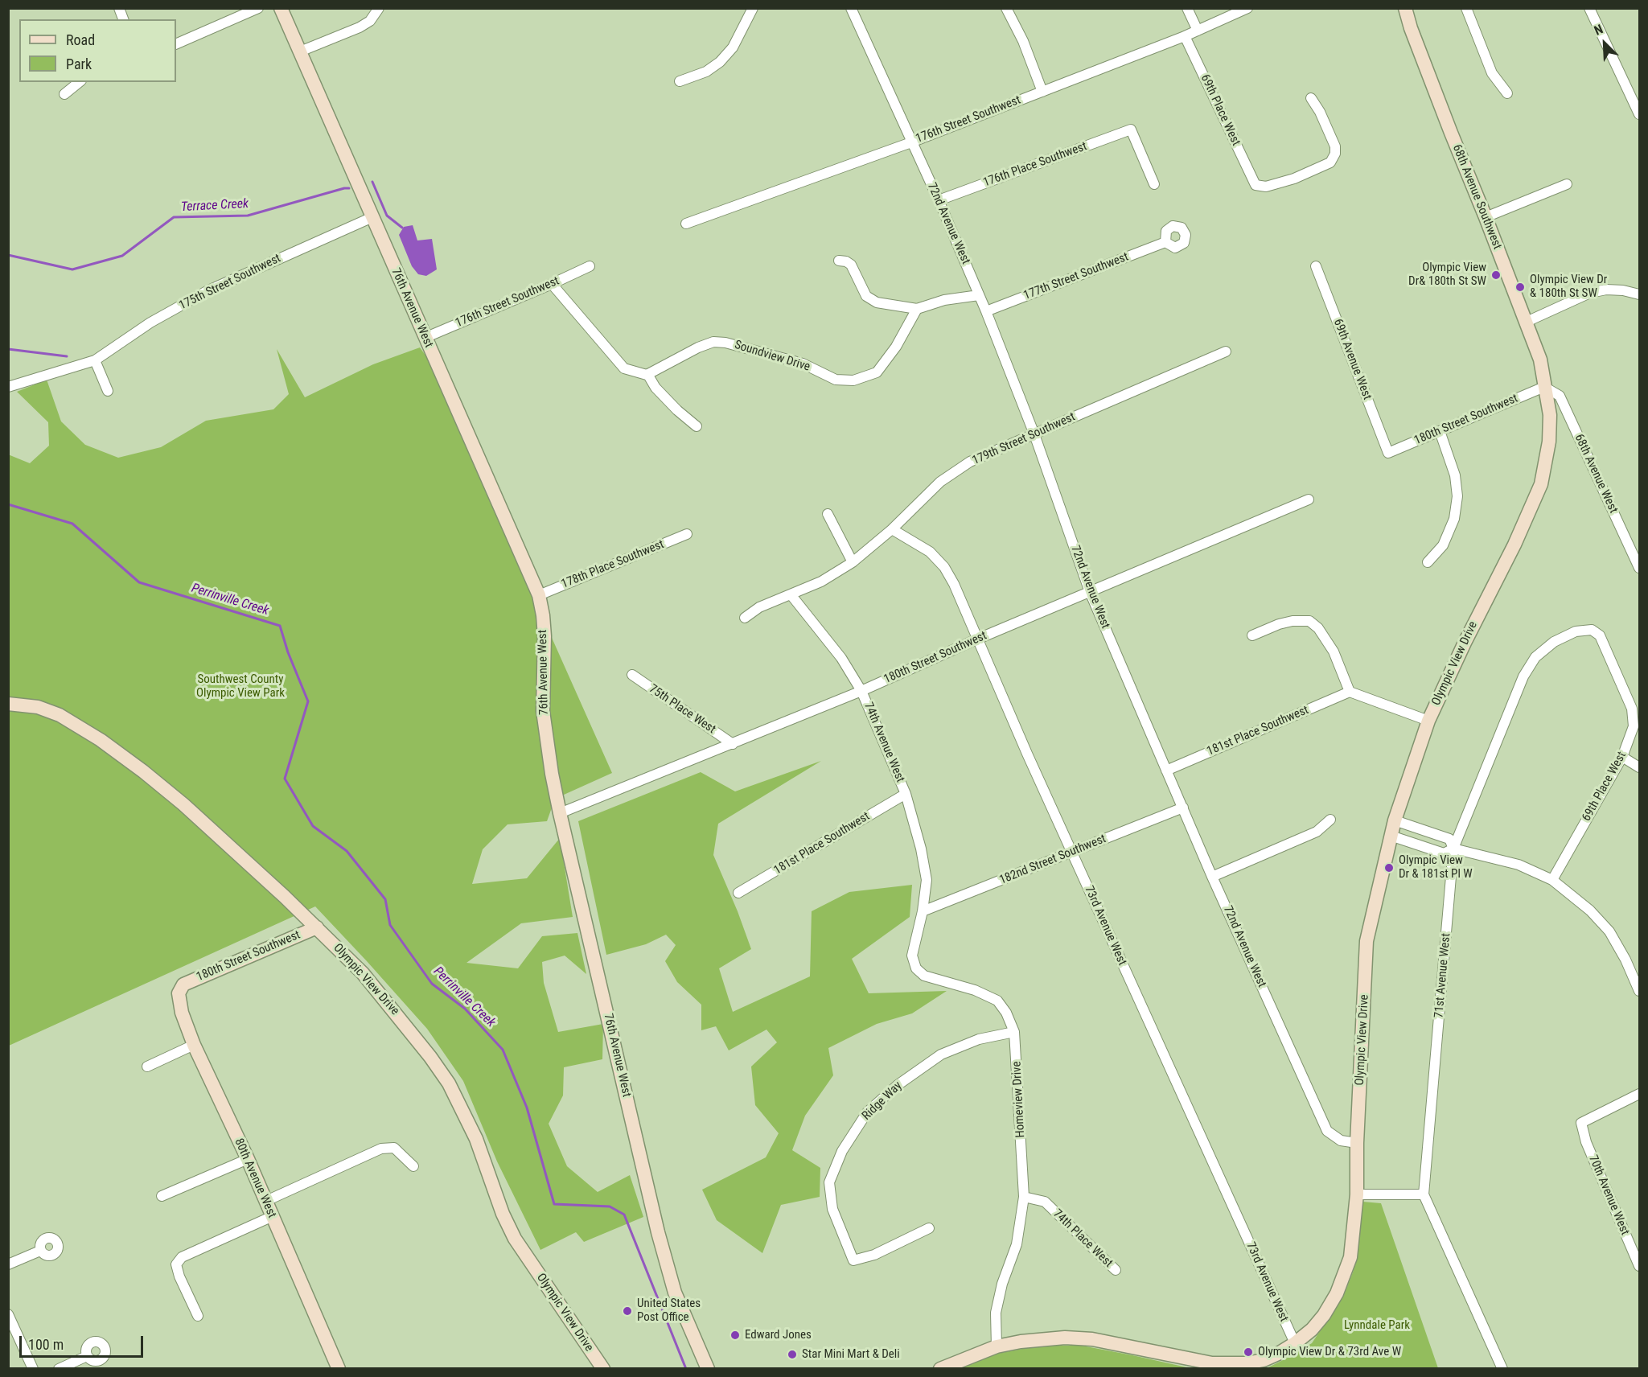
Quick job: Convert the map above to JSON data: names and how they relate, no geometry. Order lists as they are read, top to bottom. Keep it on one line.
{"streets":{"main road":["68th Avenue Southwest","76th Avenue West","180th Street Southwest","Olympic View Drive","80th Avenue West"],"street":["69th Place West","176th Street Southwest","176th Place Southwest","72nd Avenue West","177th Street Southwest","175th Street Southwest","Soundview Drive","69th Avenue West","179th Street Southwest","68th Avenue West","178th Place Southwest","75th Place West","181st Place Southwest","74th Avenue West","182nd Street Southwest","73rd Avenue West","71st Avenue West","Homeview Drive","Ridge Way","70th Avenue West","74th Place West"]},"crossings":[["69th Place West","176th Street Southwest"],["69th Place West","71st Avenue West"],["176th Street Southwest","72nd Avenue West"],["176th Street Southwest","76th Avenue West"],["176th Place Southwest","72nd Avenue West"],["68th Avenue Southwest","180th Street Southwest"],["68th Avenue Southwest","68th Avenue West"],["68th Avenue Southwest","Olympic View Drive"],["72nd Avenue West","177th Street Southwest"],["72nd Avenue West","180th Street Southwest"],["72nd Avenue West","179th Street Southwest"],["72nd Avenue West","Olympic View Drive"],["72nd Avenue West","181st Place Southwest"],["72nd Avenue West","182nd Street Southwest"],["175th Street Southwest","76th Avenue West"],["76th Avenue West","180th Street Southwest"],["76th Avenue West","178th Place Southwest"],["69th Avenue West","180th Street Southwest"],["180th Street Southwest","68th Avenue West"],["180th Street Southwest","Olympic View Drive"],["180th Street Southwest","75th Place West"],["180th Street Southwest","74th Avenue West"],["180th Street Southwest","73rd Avenue West"],["180th Street Southwest","80th Avenue West"],["179th Street Southwest","74th Avenue West"],["179th Street Southwest","73rd Avenue West"],["68th Avenue West","Olympic View Drive"],["Olympic View Drive","73rd Avenue West"],["Olympic View Drive","Homeview Drive"],["181st Place Southwest","74th Avenue West"],["74th Avenue West","182nd Street Southwest"],["74th Avenue West","Homeview Drive"],["182nd Street Southwest","73rd Avenue West"],["182nd Street Southwest","Homeview Drive"],["Homeview Drive","Ridge Way"],["Homeview Drive","74th Place West"]],"water":["Terrace Creek","Perrinville Creek"],"parks":["Southwest County Olympic View Park","Lynndale Park"],"places":["Olympic View Dr& 180th St SW","Olympic View Dr & 180th St SW","Olympic View Dr & 181st Pl W","United States Post Office","Edward Jones","Olympic View Dr & 73rd Ave W","Star Mini Mart & Deli"],"legend":["Road","Park"],"scale_bar":"100 m","north":"top left"}
